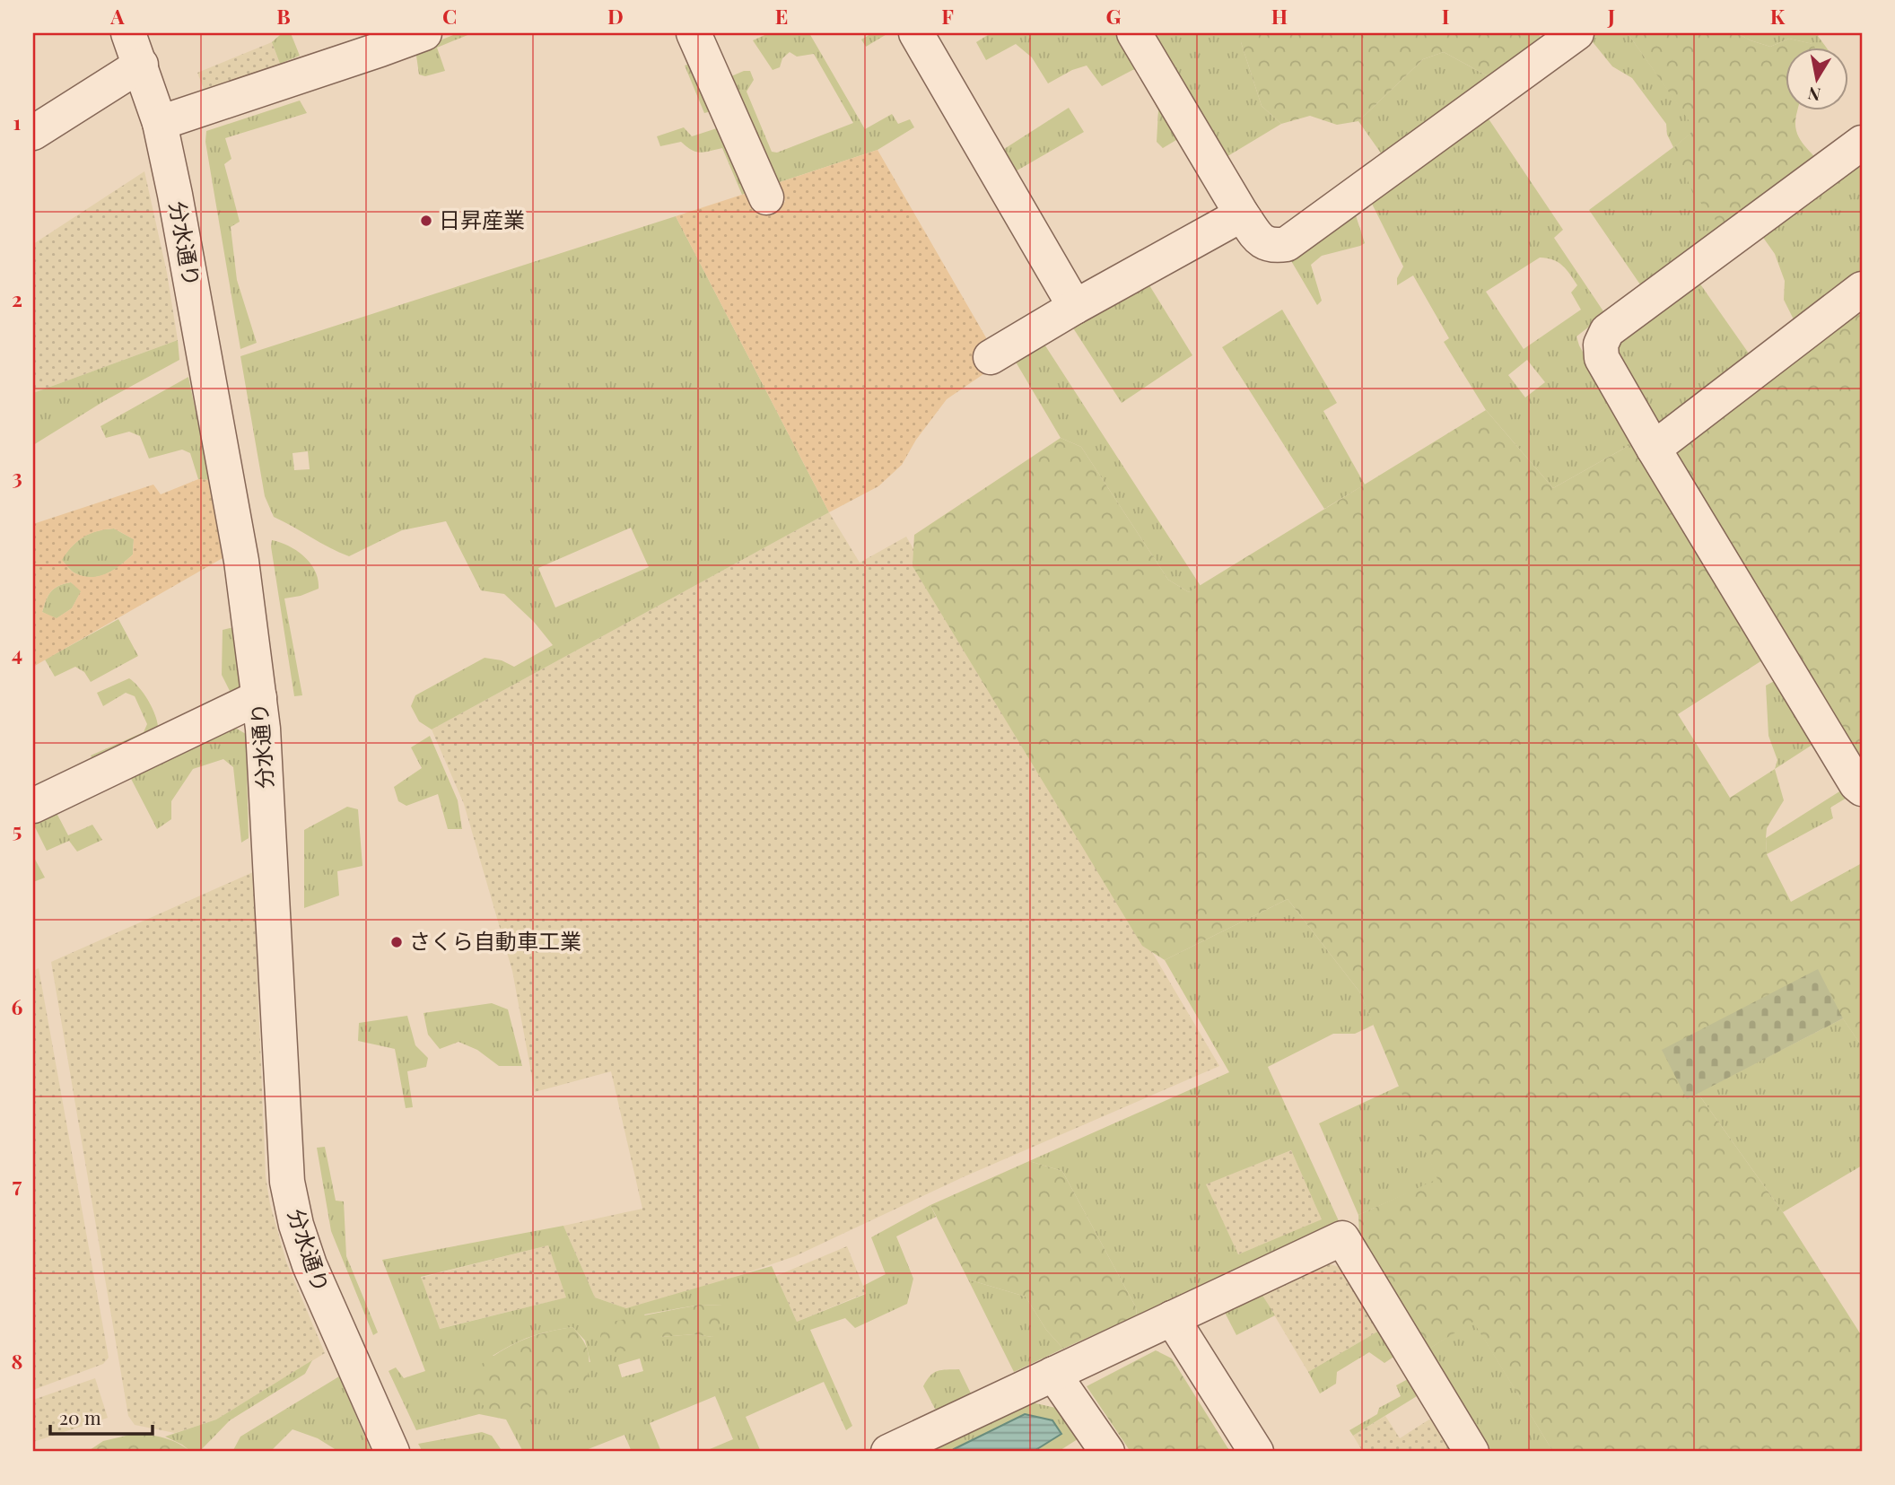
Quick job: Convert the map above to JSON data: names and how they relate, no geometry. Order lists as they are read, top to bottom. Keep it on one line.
{"streets":{"street":["分水通り"]},"places":["日昇産業","さくら自動車工業"],"scale_bar":"20 m","north":"bottom","grid":{"columns":["A","B","C","D","E","F","G","H","I","J","K"],"rows":["1","2","3","4","5","6","7","8"]}}
